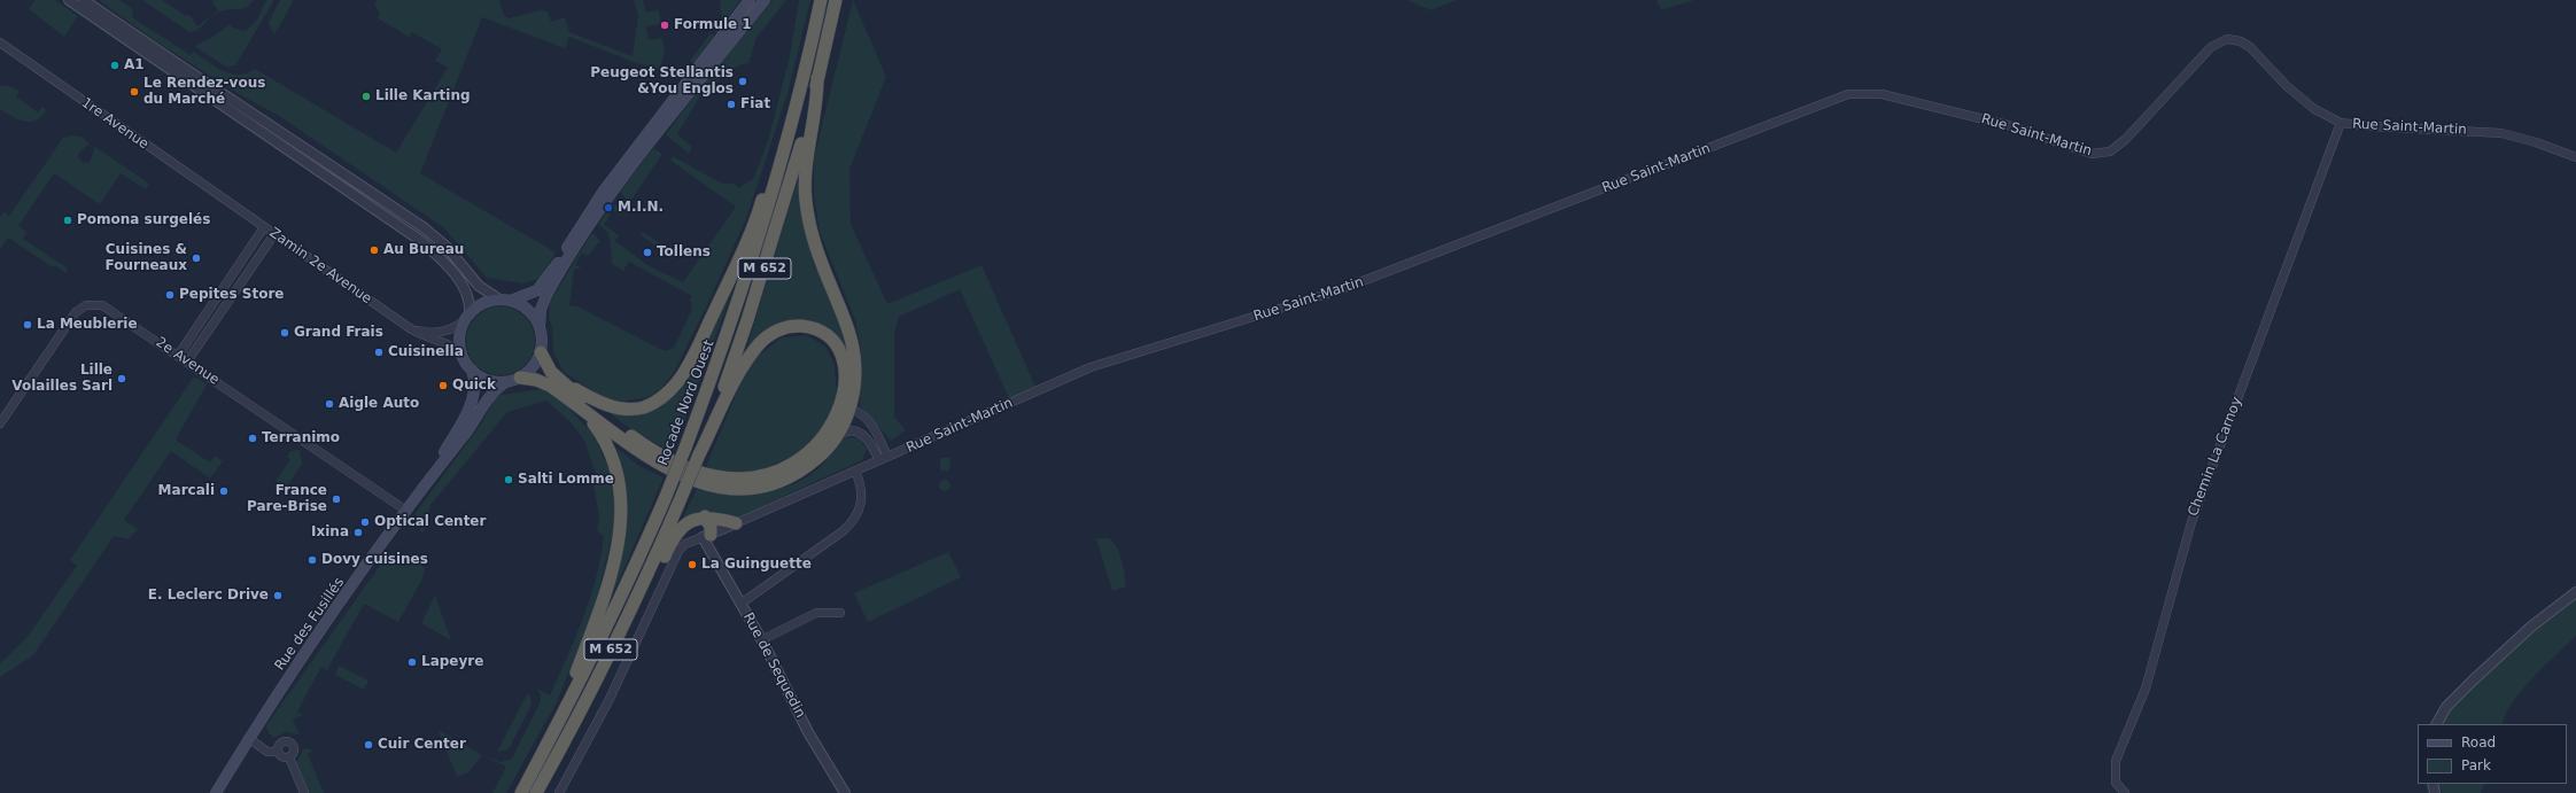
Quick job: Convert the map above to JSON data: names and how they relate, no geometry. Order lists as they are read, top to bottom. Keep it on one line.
{"streets":{"highway":["M 652","Rocade Nord Ouest"],"main road":["Rue des Fusillés"],"street":["1re Avenue","Rue Saint-Martin","Zamin 2e Avenue","2e Avenue","Chemin La Carnoy","Rue de Sequedin"]},"crossings":[["1re Avenue","Zamin 2e Avenue"],["Rue Saint-Martin","Chemin La Carnoy"],["Rue Saint-Martin","Rue de Sequedin"],["2e Avenue","Rue des Fusillés"]],"places":["Formule 1","A1","Peugeot Stellantis &You Englos","Le Rendez-vous du Marché","Lille Karting","Fiat","M.I.N.","Pomona surgelés","Au Bureau","Tollens","Cuisines & Fourneaux","Pepites Store","La Meublerie","Grand Frais","Cuisinella","Lille Volailles Sarl","Quick","Aigle Auto","Terranimo","Salti Lomme","Marcali","France Pare-Brise","Optical Center","Ixina","Dovy cuisines","La Guinguette","E. Leclerc Drive","Lapeyre","Cuir Center"],"legend":["Road","Park"]}
